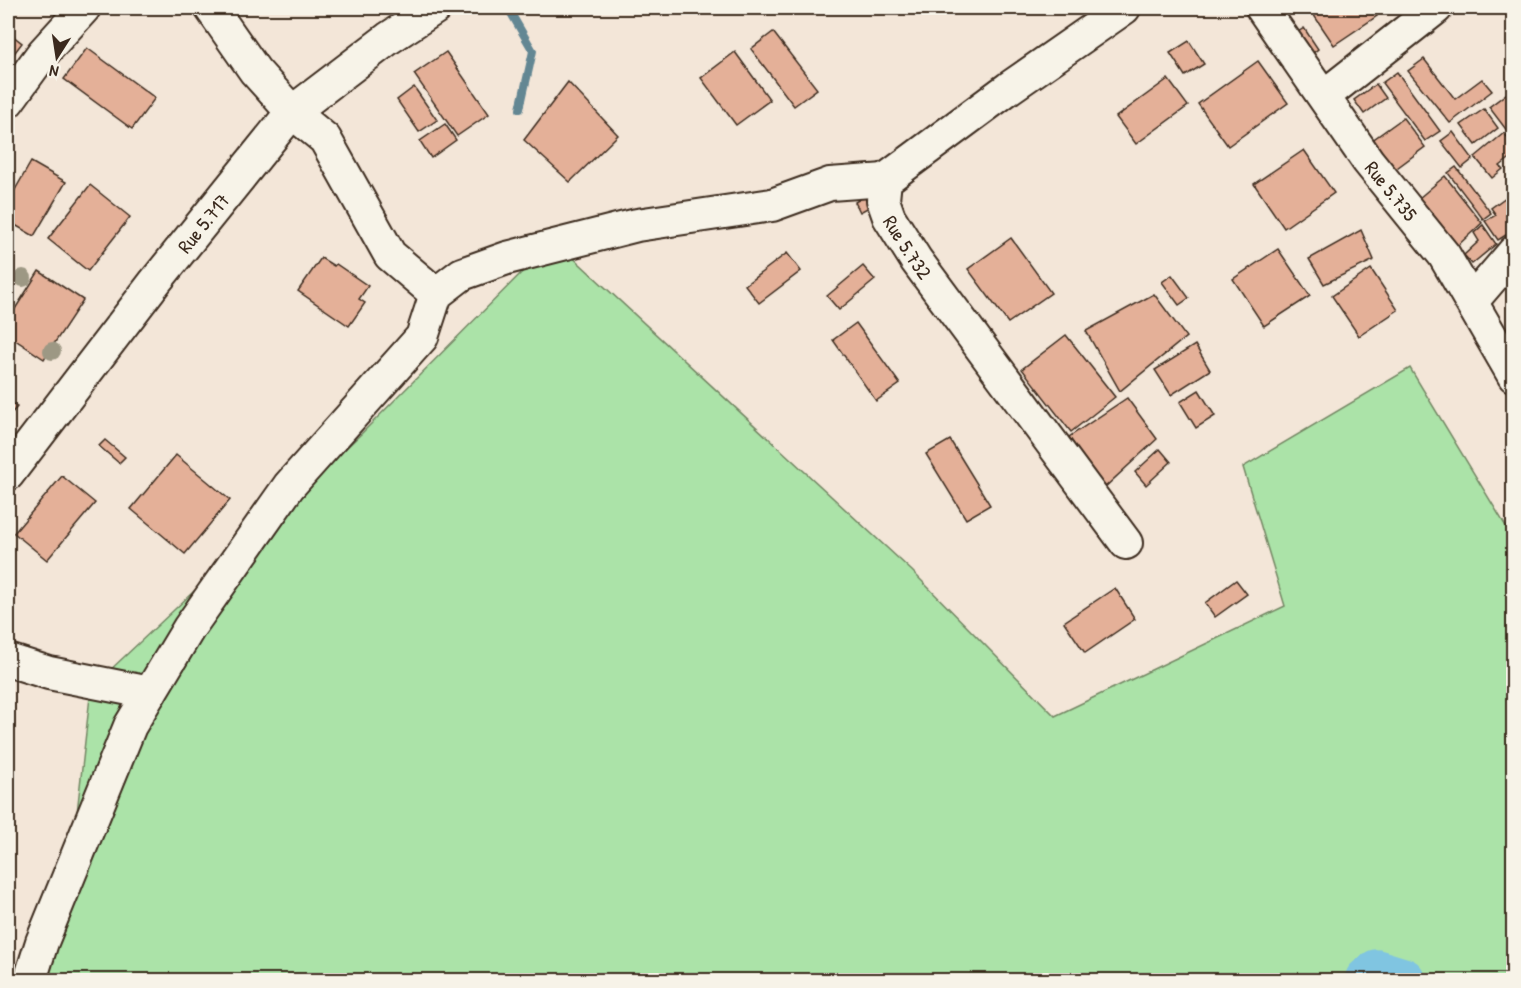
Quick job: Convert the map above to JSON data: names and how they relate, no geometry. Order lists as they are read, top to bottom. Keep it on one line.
{"streets":{"street":["Rue 5.735","Rue 5.717","Rue 5.732"]},"north":"bottom"}
